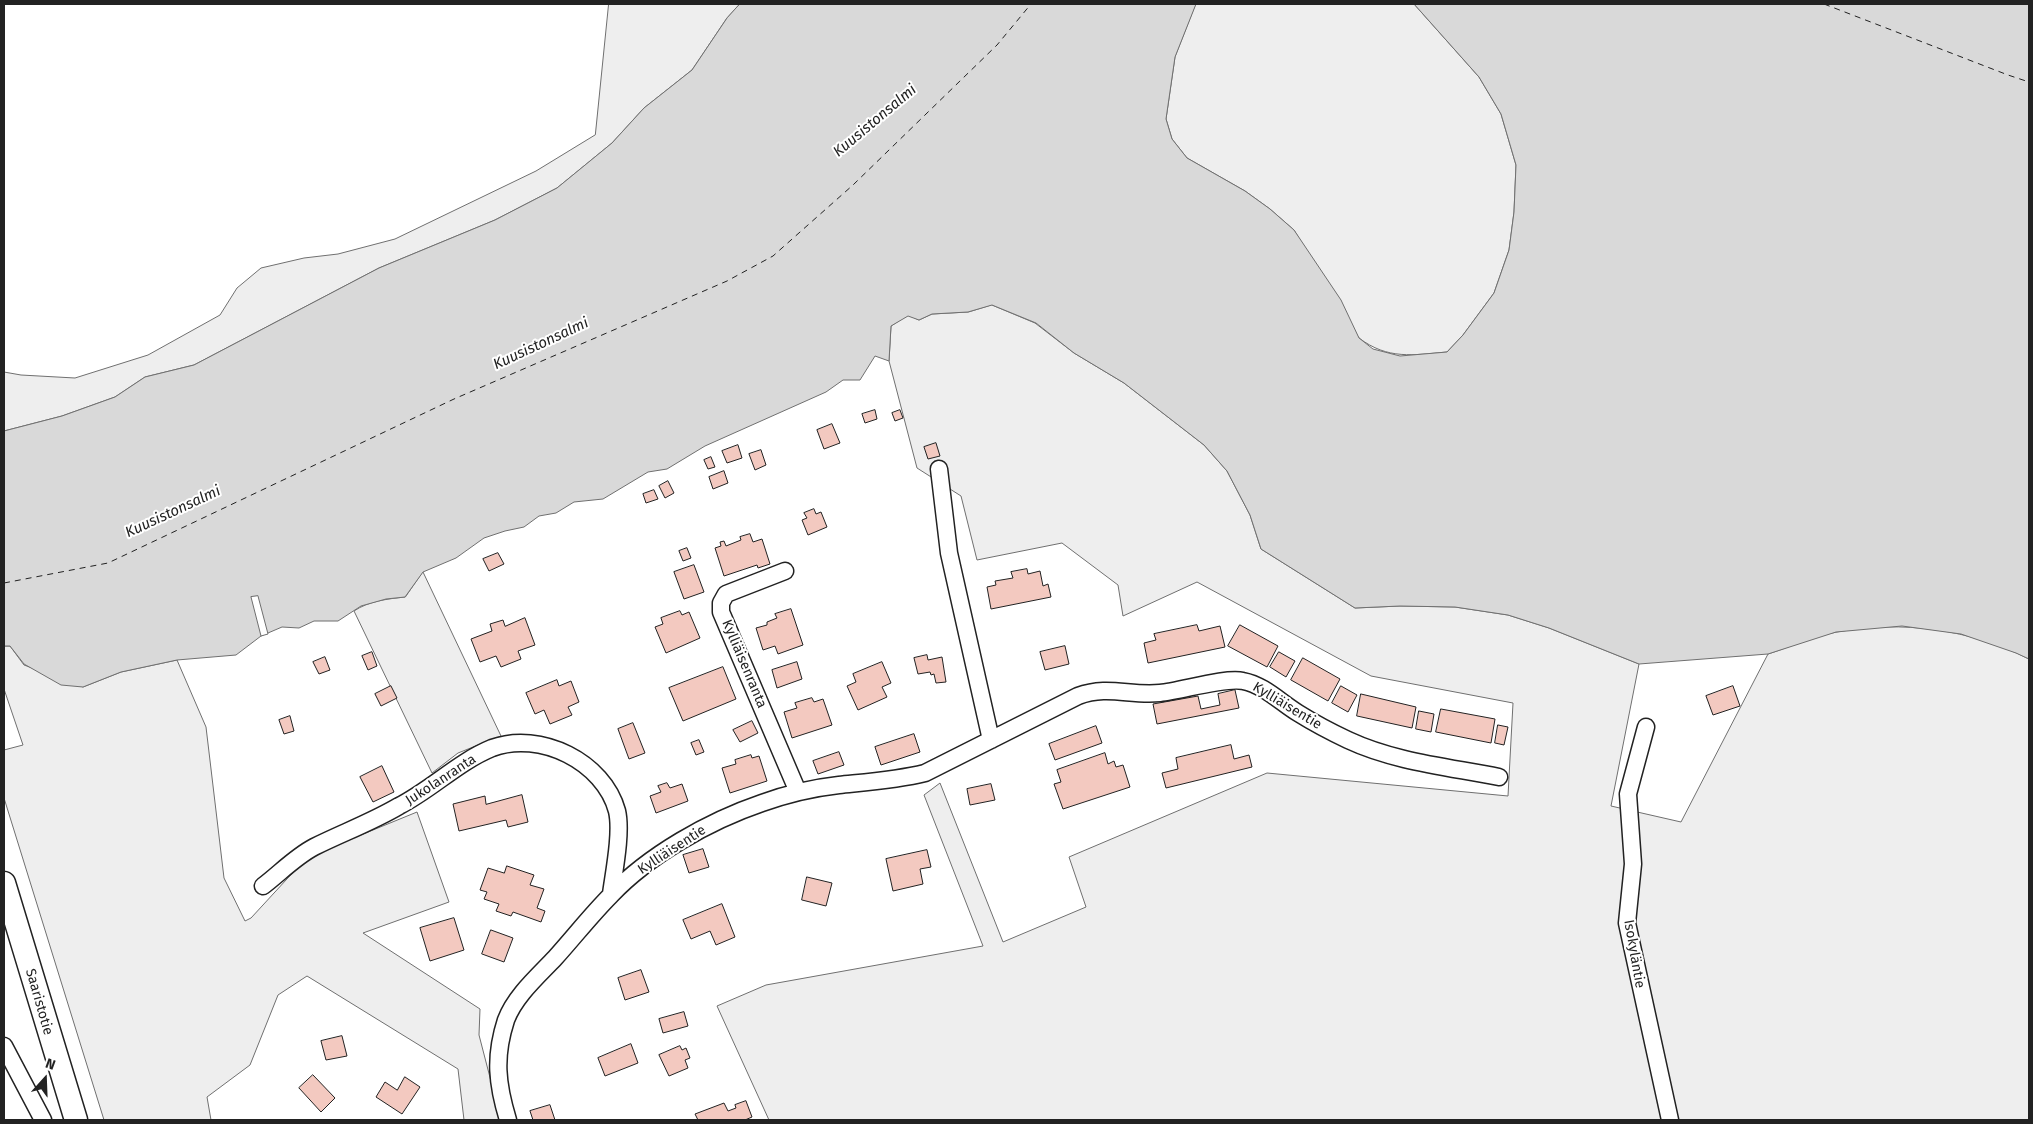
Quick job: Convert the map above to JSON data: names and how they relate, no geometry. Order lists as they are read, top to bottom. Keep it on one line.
{"streets":{"main road":["Saaristotie"],"street":["Kylliäisenranta","Kylliäisentie","Jukolanranta","Isokyläntie"]},"crossings":[["Kylliäisenranta","Kylliäisentie"],["Kylliäisentie","Jukolanranta"]],"water":["Kuusistonsalmi"],"north":"top"}
